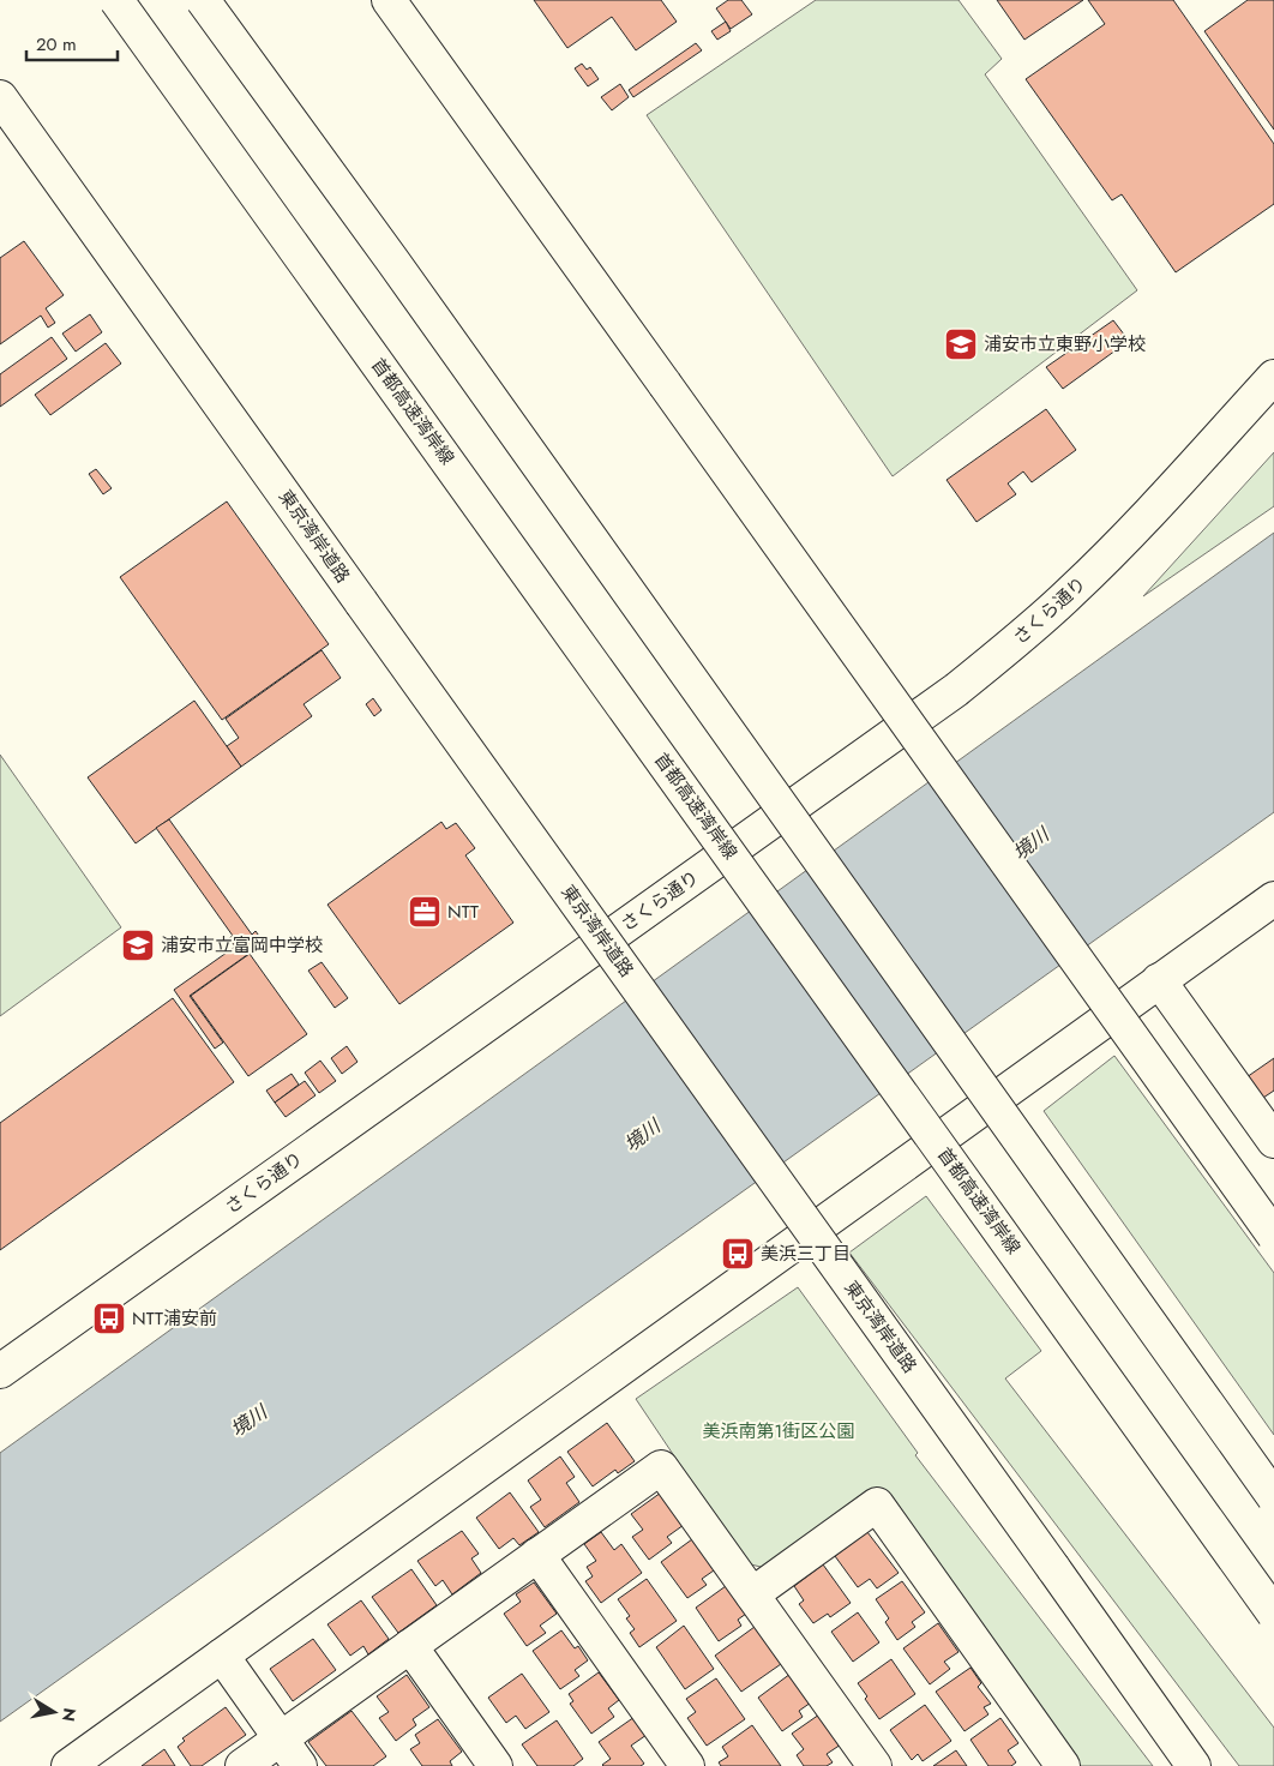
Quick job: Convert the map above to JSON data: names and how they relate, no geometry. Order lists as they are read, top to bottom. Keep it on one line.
{"streets":{"main road":["首都高速湾岸線","東京湾岸道路","さくら通り"]},"water":["境川"],"parks":["美浜南第1街区公園"],"places":{"school or university":["浦安市立東野小学校","浦安市立富岡中学校"],"office":["NTT"],"bus stop":["美浜三丁目","NTT浦安前"]},"scale_bar":"20 m","north":"right"}
